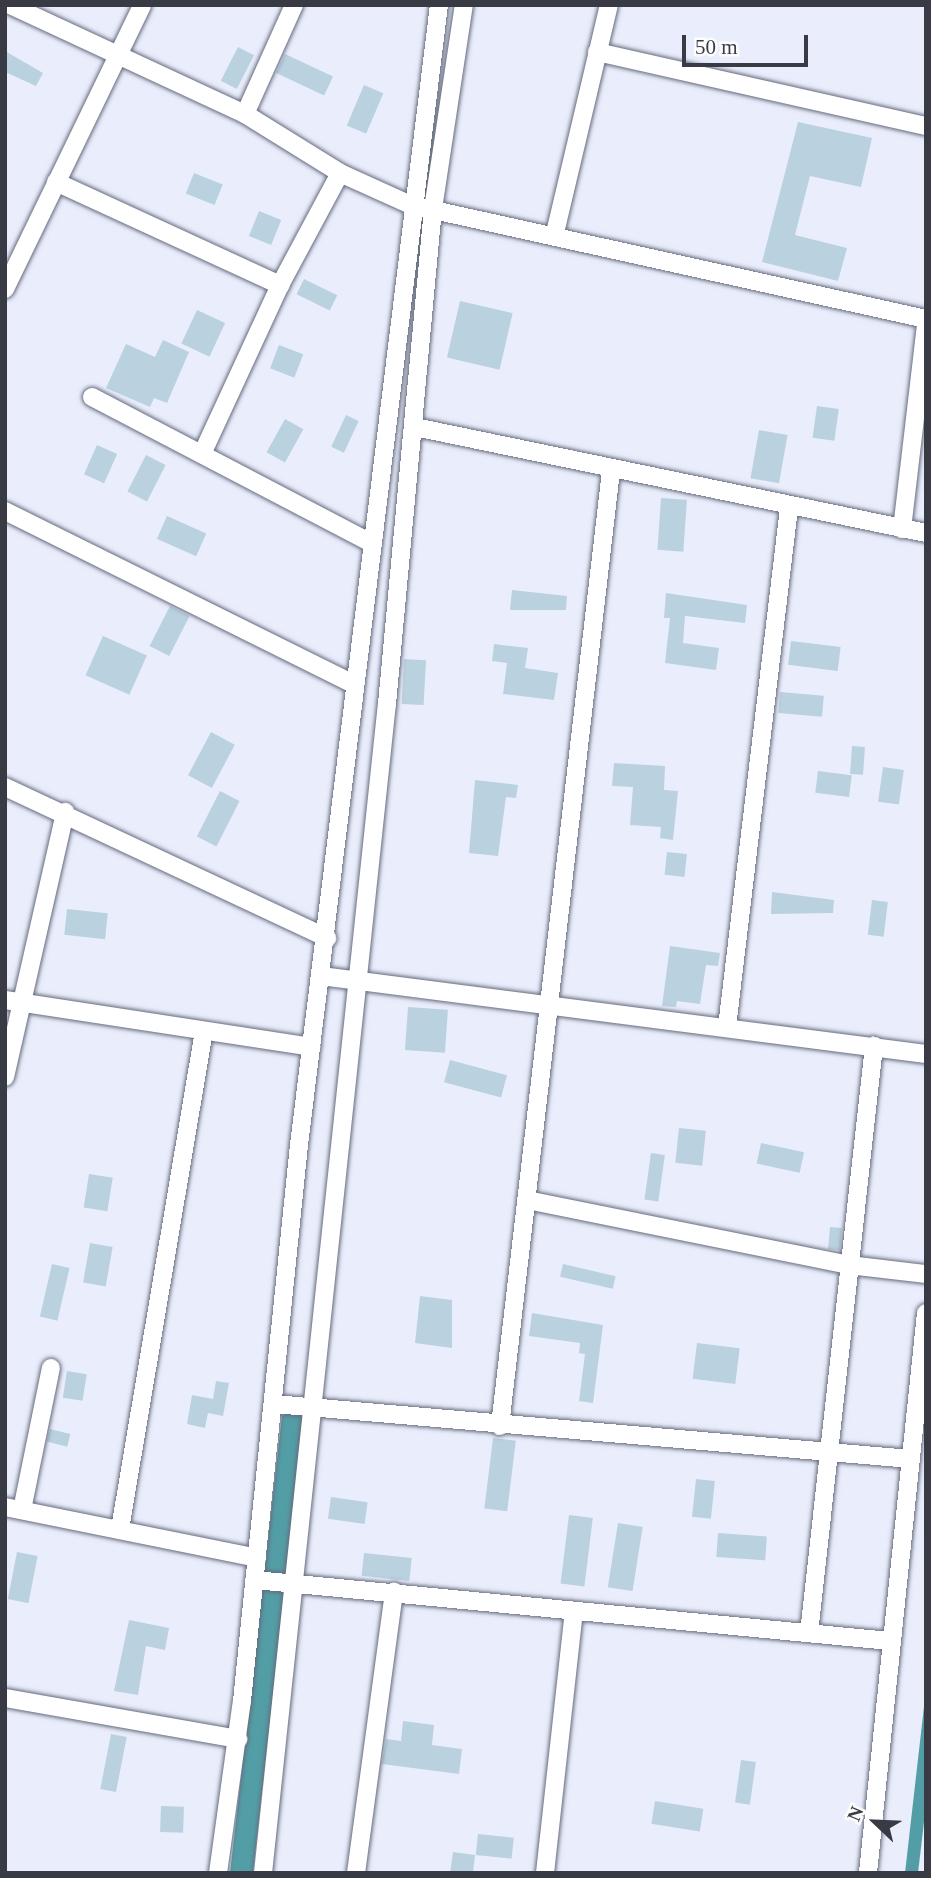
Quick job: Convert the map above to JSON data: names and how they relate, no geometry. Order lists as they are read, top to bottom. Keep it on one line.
{"scale_bar":"50 m","north":"top left"}
